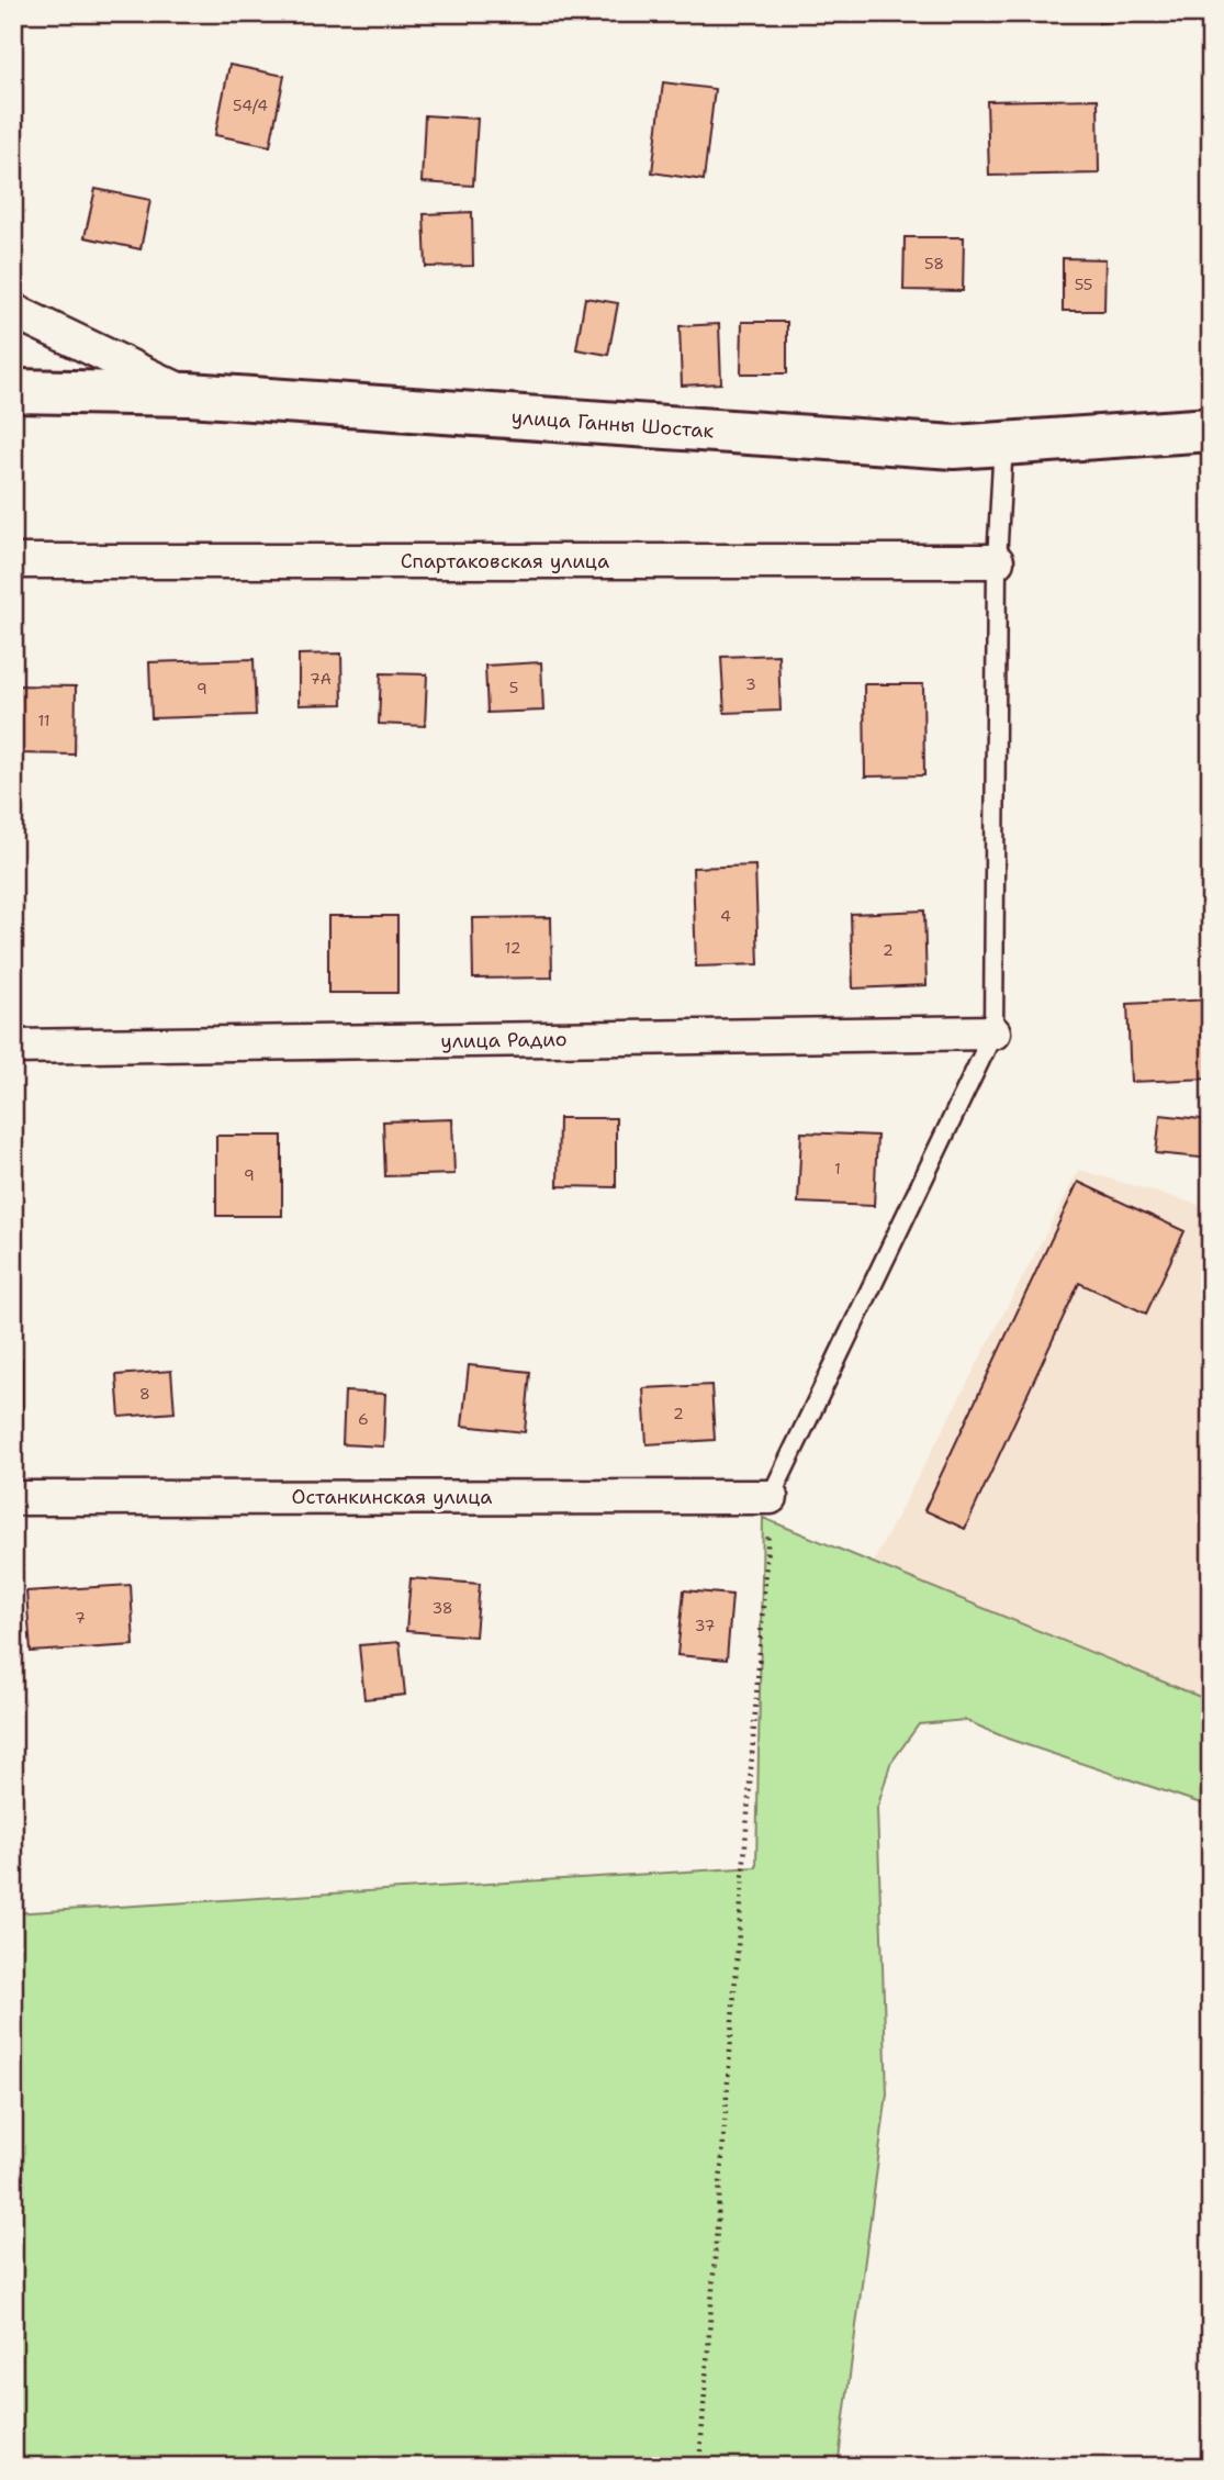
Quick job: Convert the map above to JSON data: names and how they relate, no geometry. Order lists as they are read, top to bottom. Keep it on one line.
{"streets":{"main road":["улица Ганны Шостак"],"street":["Спартаковская улица","улица Радио","Останкинская улица"]},"house_numbers":["54/4","58","55","7А","3","5","9","11","4","12","2","1","9","8","2","6","38","7","37"]}
